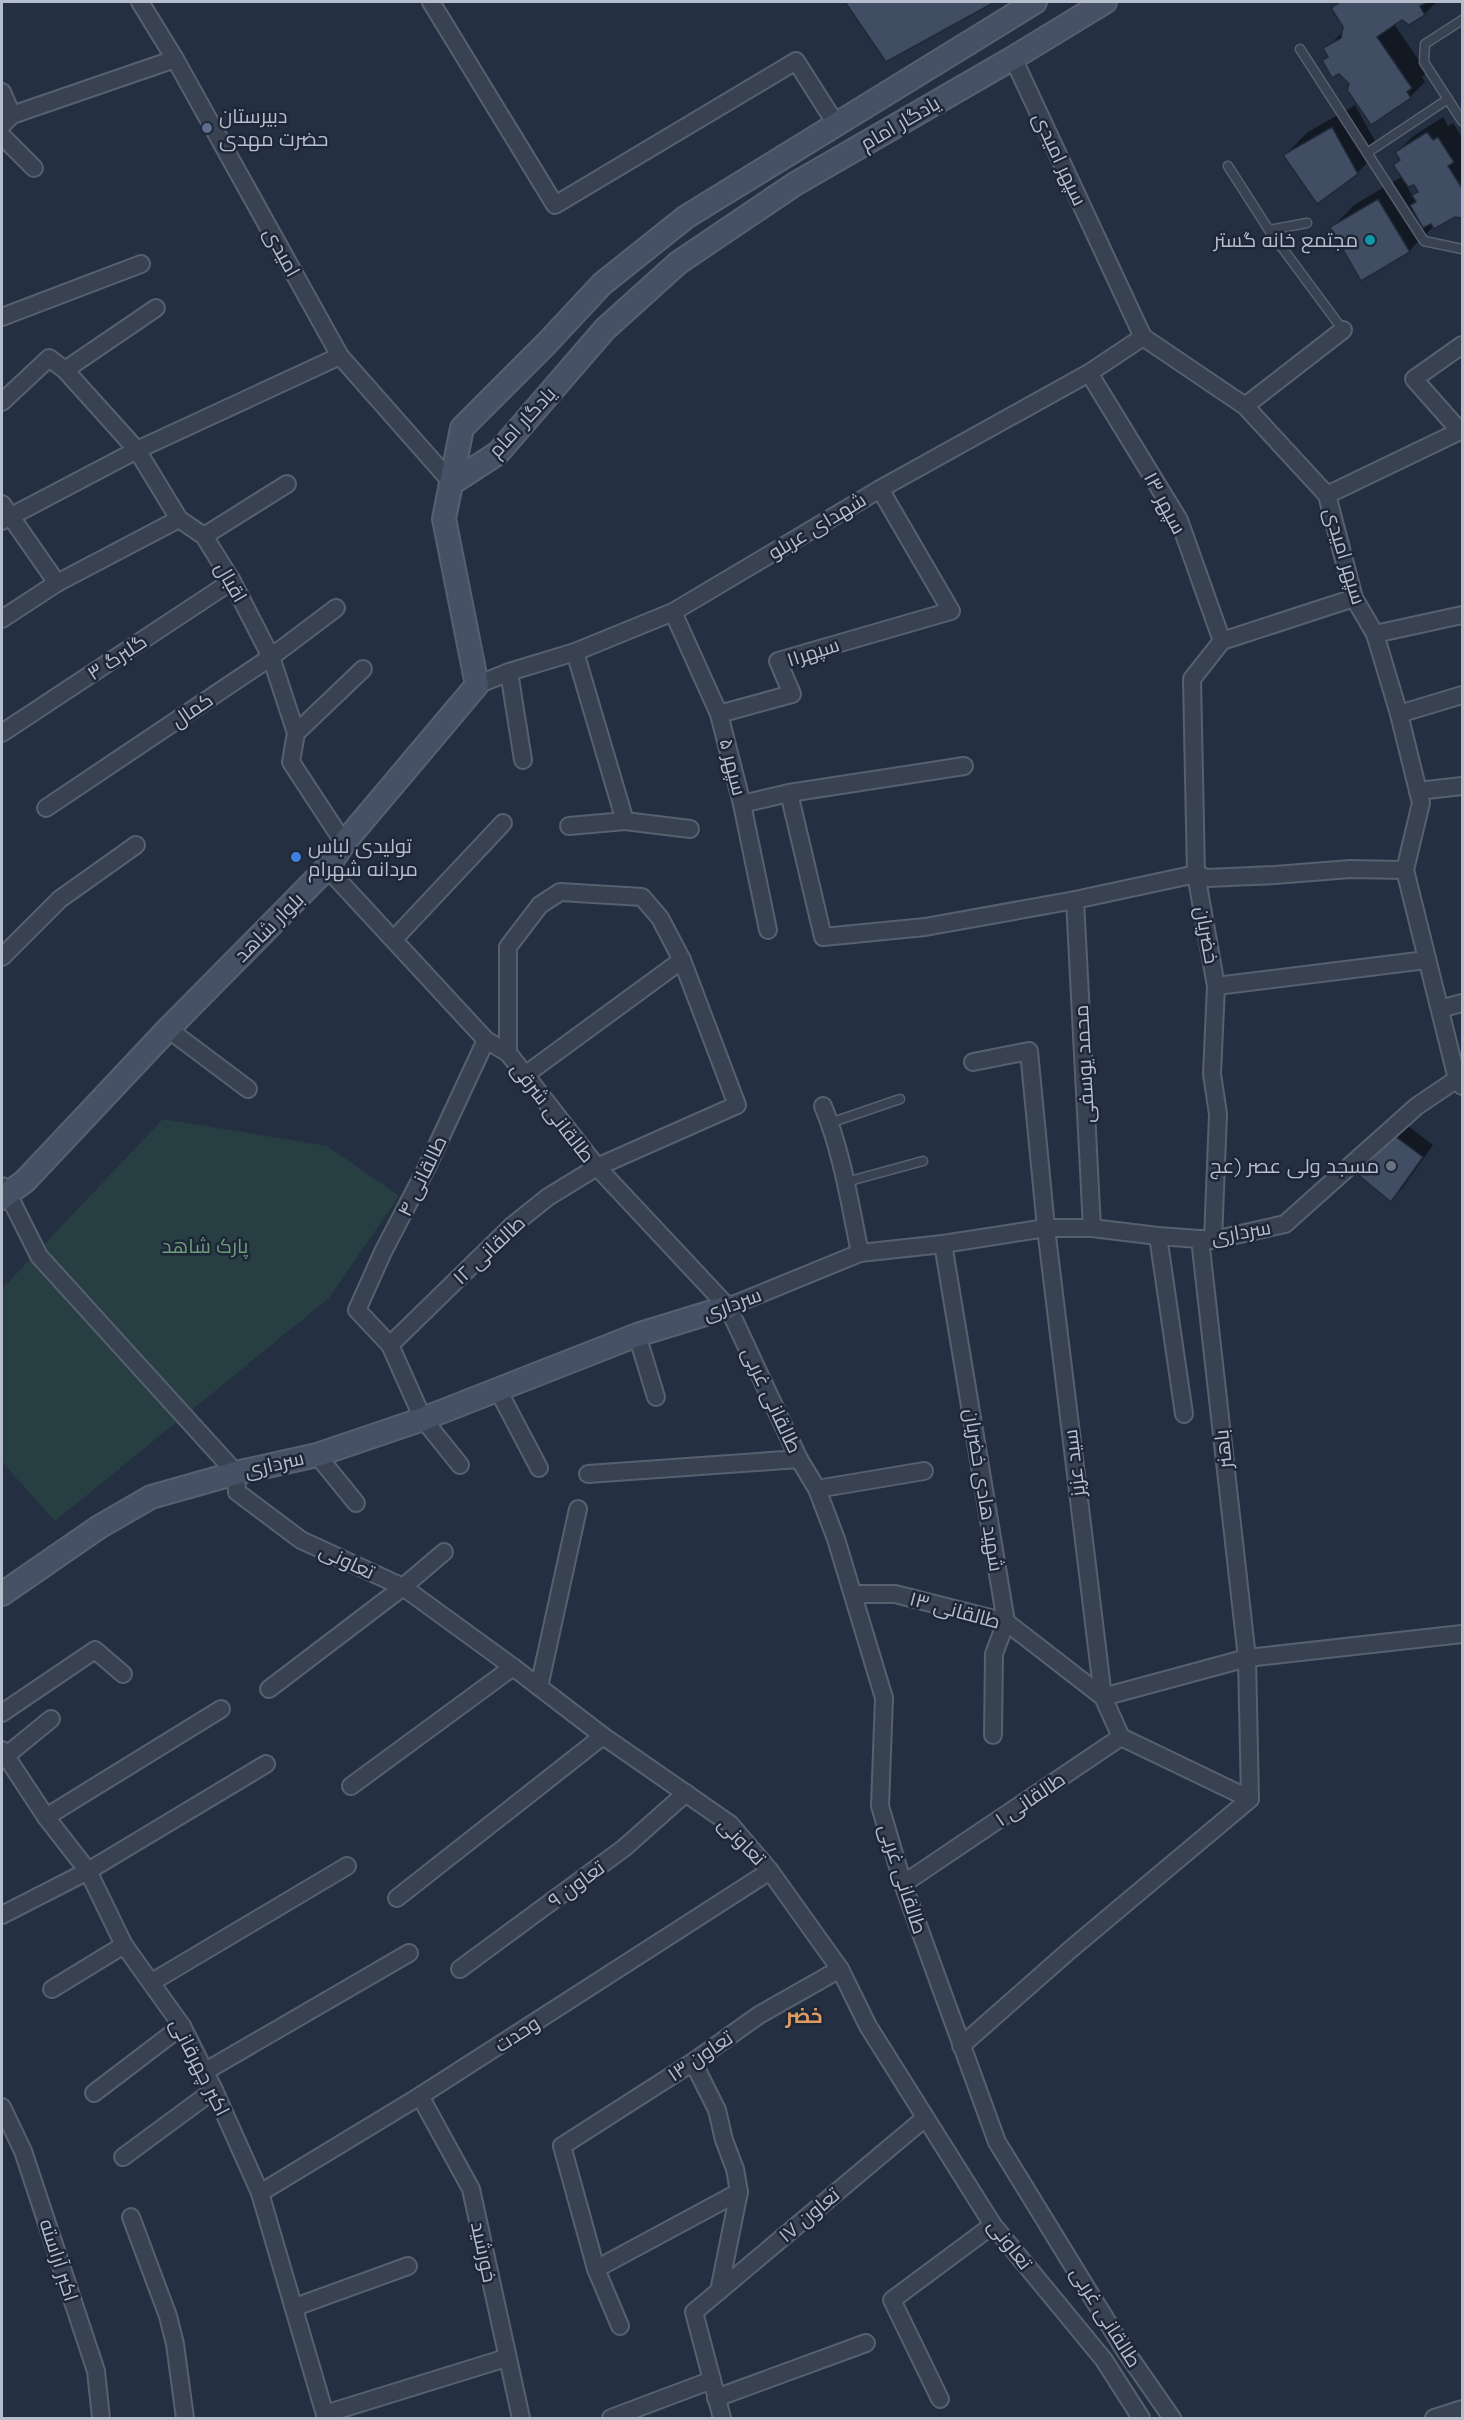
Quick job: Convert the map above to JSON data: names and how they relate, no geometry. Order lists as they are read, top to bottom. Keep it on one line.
{"streets":{"main road":["یادگار امام","بلوار شاهد","سرداری"],"street":["سپهر امیدی","امیدی","سپهر ۱۳","شهدای عربلو","اقبال","سپهر۱۱","گلبرگ ۳","کمال","سپهر ۵","خضریان","محمد یوسفی","طالقانی شرقی","طالقانی ۴","طالقانی ۱۲","طالقانی غربی","باهنر","سید عزیز","شهید هادی خضریان","تعاونی","طالقانی ۱۳","طالقانی ۱","تعاون ۹","وحدت","تعاون ۱۳","اکبر چهرقانی","تعاون ۱۷","خورشید","اکبر آراسته"]},"crossings":[["یادگار امام","سپهر امیدی"],["یادگار امام","امیدی"],["سپهر امیدی","شهدای عربلو"],["سپهر امیدی","سرداری"],["سپهر ۱۳","شهدای عربلو"],["سپهر ۱۳","خضریان"],["شهدای عربلو","سپهر۱۱"],["شهدای عربلو","سپهر ۵"],["شهدای عربلو","بلوار شاهد"],["اقبال","گلبرگ ۳"],["اقبال","کمال"],["اقبال","بلوار شاهد"],["سپهر۱۱","سپهر ۵"],["بلوار شاهد","طالقانی شرقی"],["خضریان","سرداری"],["خضریان","باهنر"],["محمد یوسفی","سرداری"],["طالقانی شرقی","طالقانی ۴"],["طالقانی شرقی","سرداری"],["طالقانی شرقی","طالقانی ۱۲"],["طالقانی شرقی","طالقانی غربی"],["طالقانی ۴","طالقانی ۱۲"],["سرداری","طالقانی غربی"],["سرداری","باهنر"],["سرداری","سید عزیز"],["سرداری","شهید هادی خضریان"],["سرداری","تعاونی"],["طالقانی غربی","تعاونی"],["طالقانی غربی","طالقانی ۱۳"],["طالقانی غربی","طالقانی ۱"],["سید عزیز","طالقانی ۱۳"],["شهید هادی خضریان","طالقانی ۱۳"],["تعاونی","تعاون ۹"],["تعاونی","وحدت"],["تعاونی","تعاون ۱۳"],["تعاونی","تعاون ۱۷"],["وحدت","اکبر چهرقانی"],["وحدت","خورشید"]],"districts":["خضر"],"parks":["پارک شاهد"],"places":["دبیرستان حضرت مهدی","مجتمع خانه گستر","تولیدی لباس مردانه شهرام","مسجد ولی عصر (عج"]}
